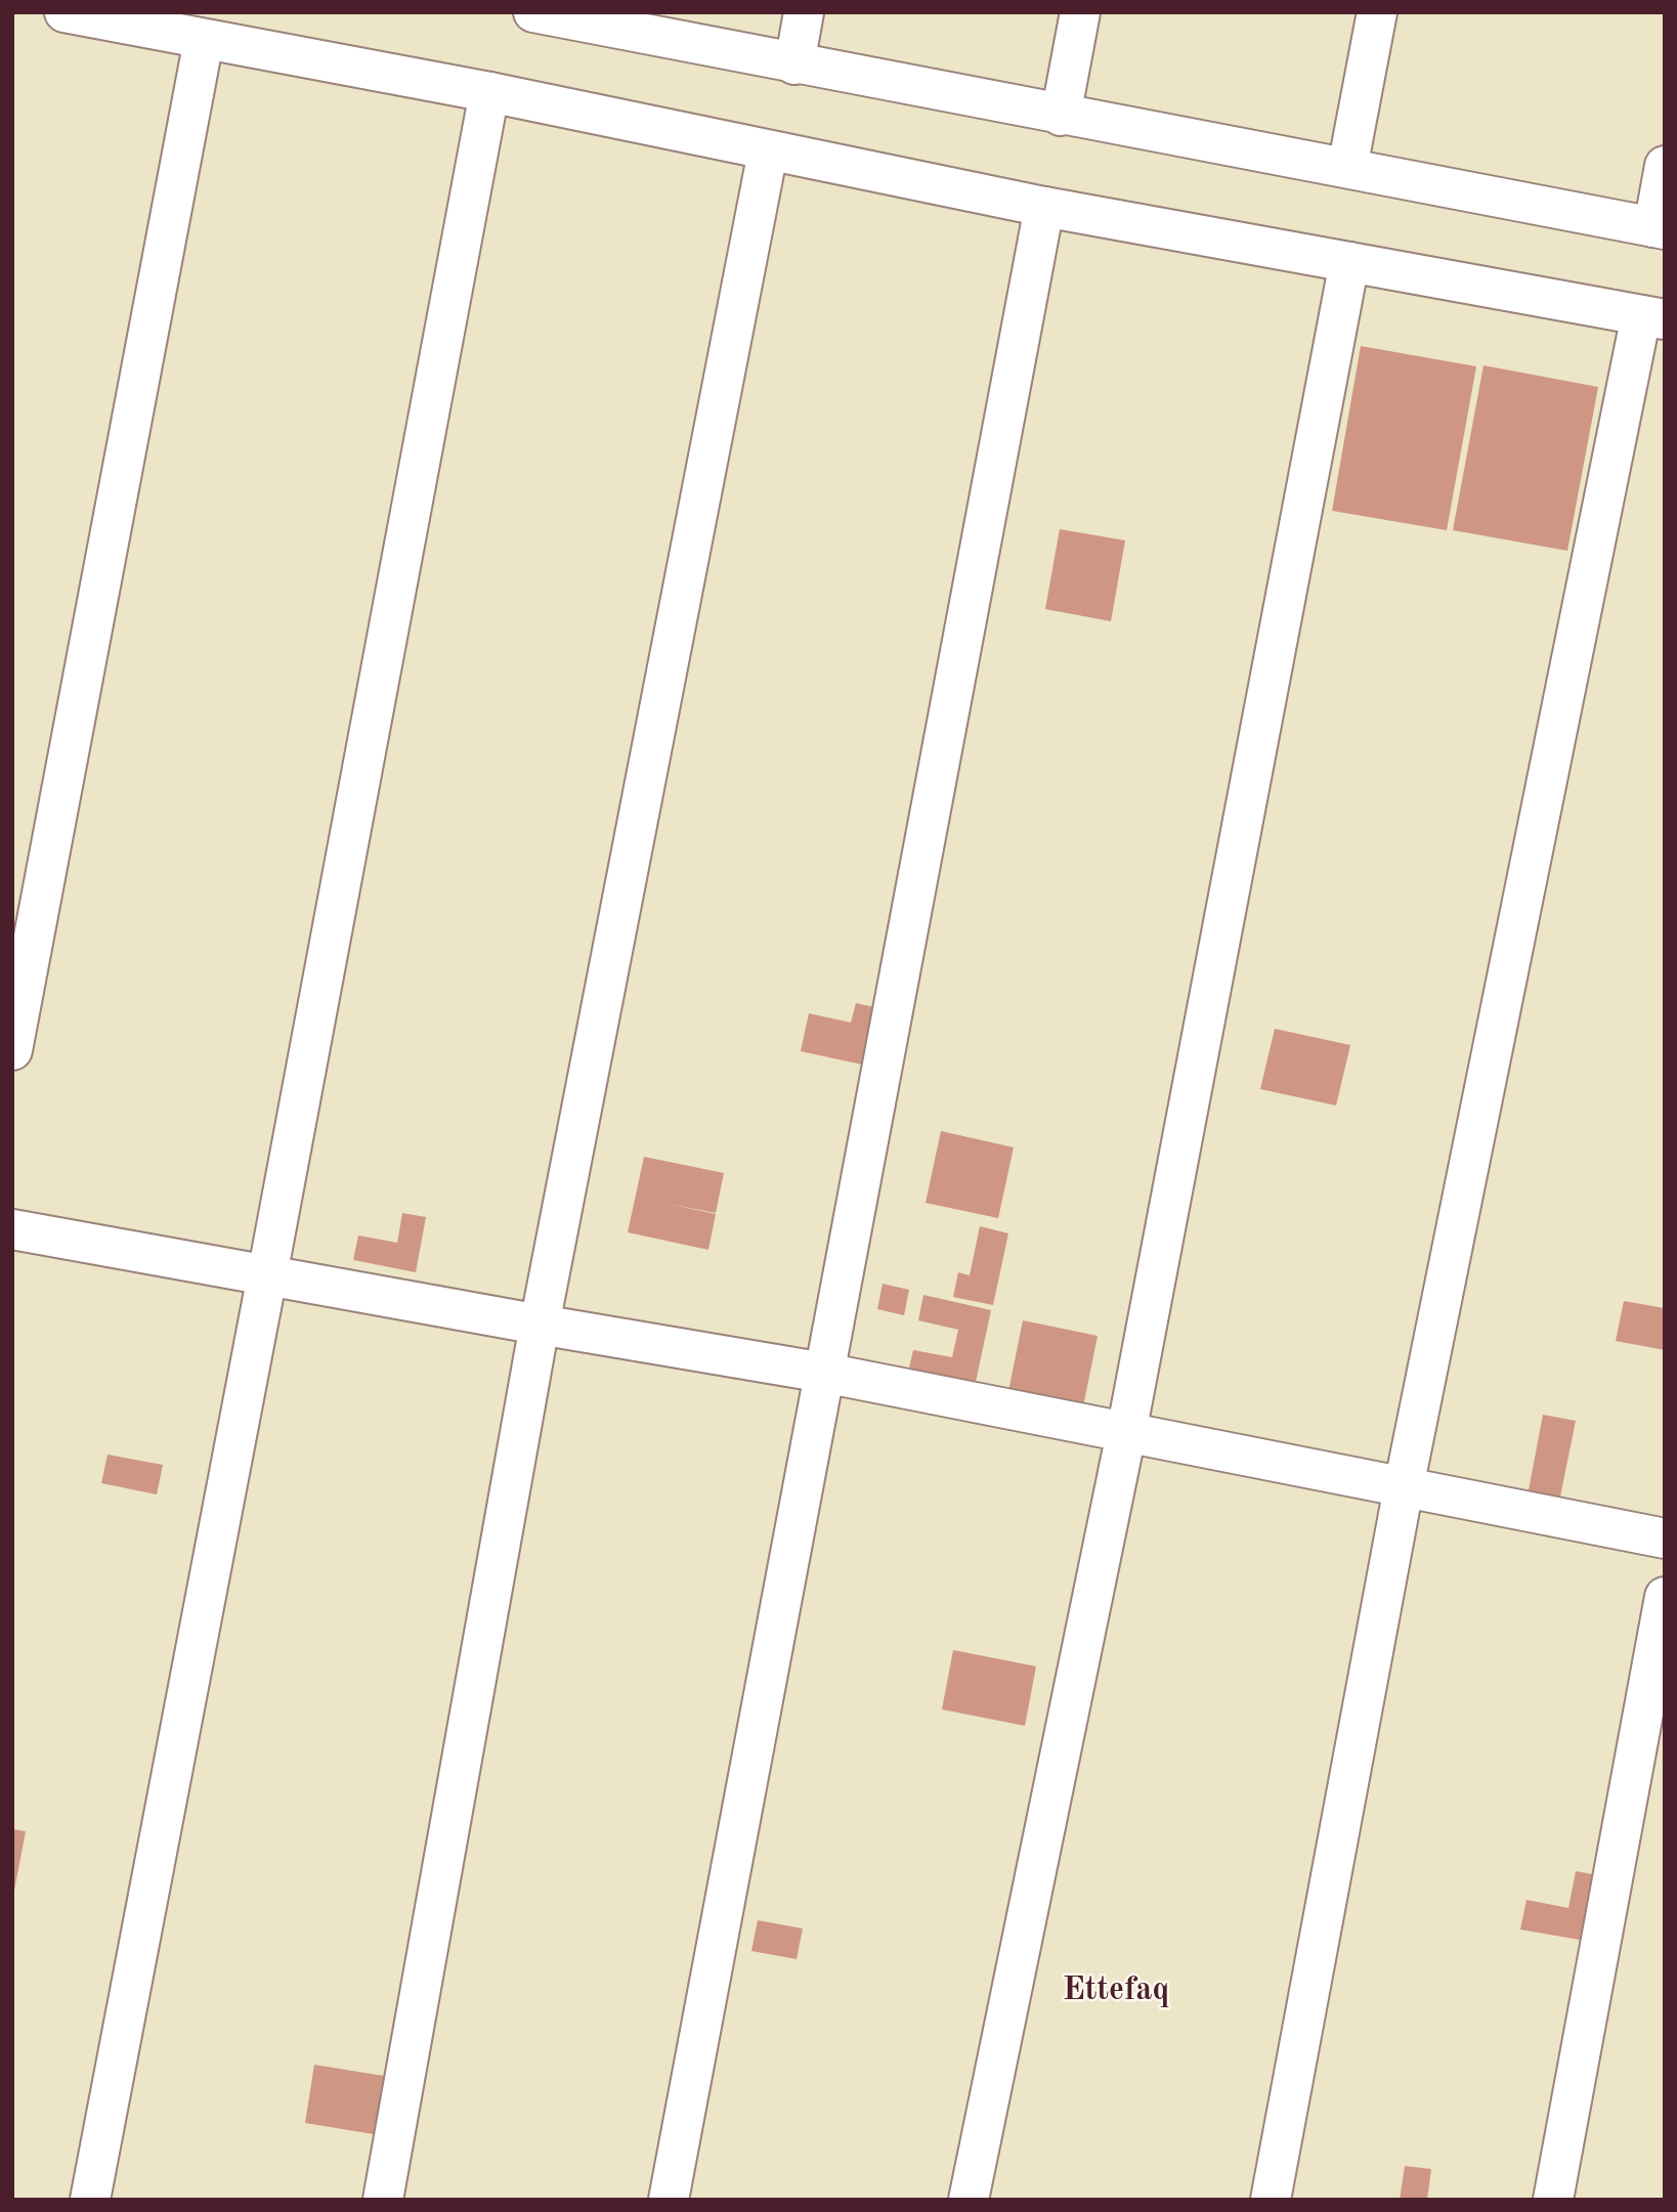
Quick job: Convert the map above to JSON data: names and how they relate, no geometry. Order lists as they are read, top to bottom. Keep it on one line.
{"districts":["Ettefaq"]}
